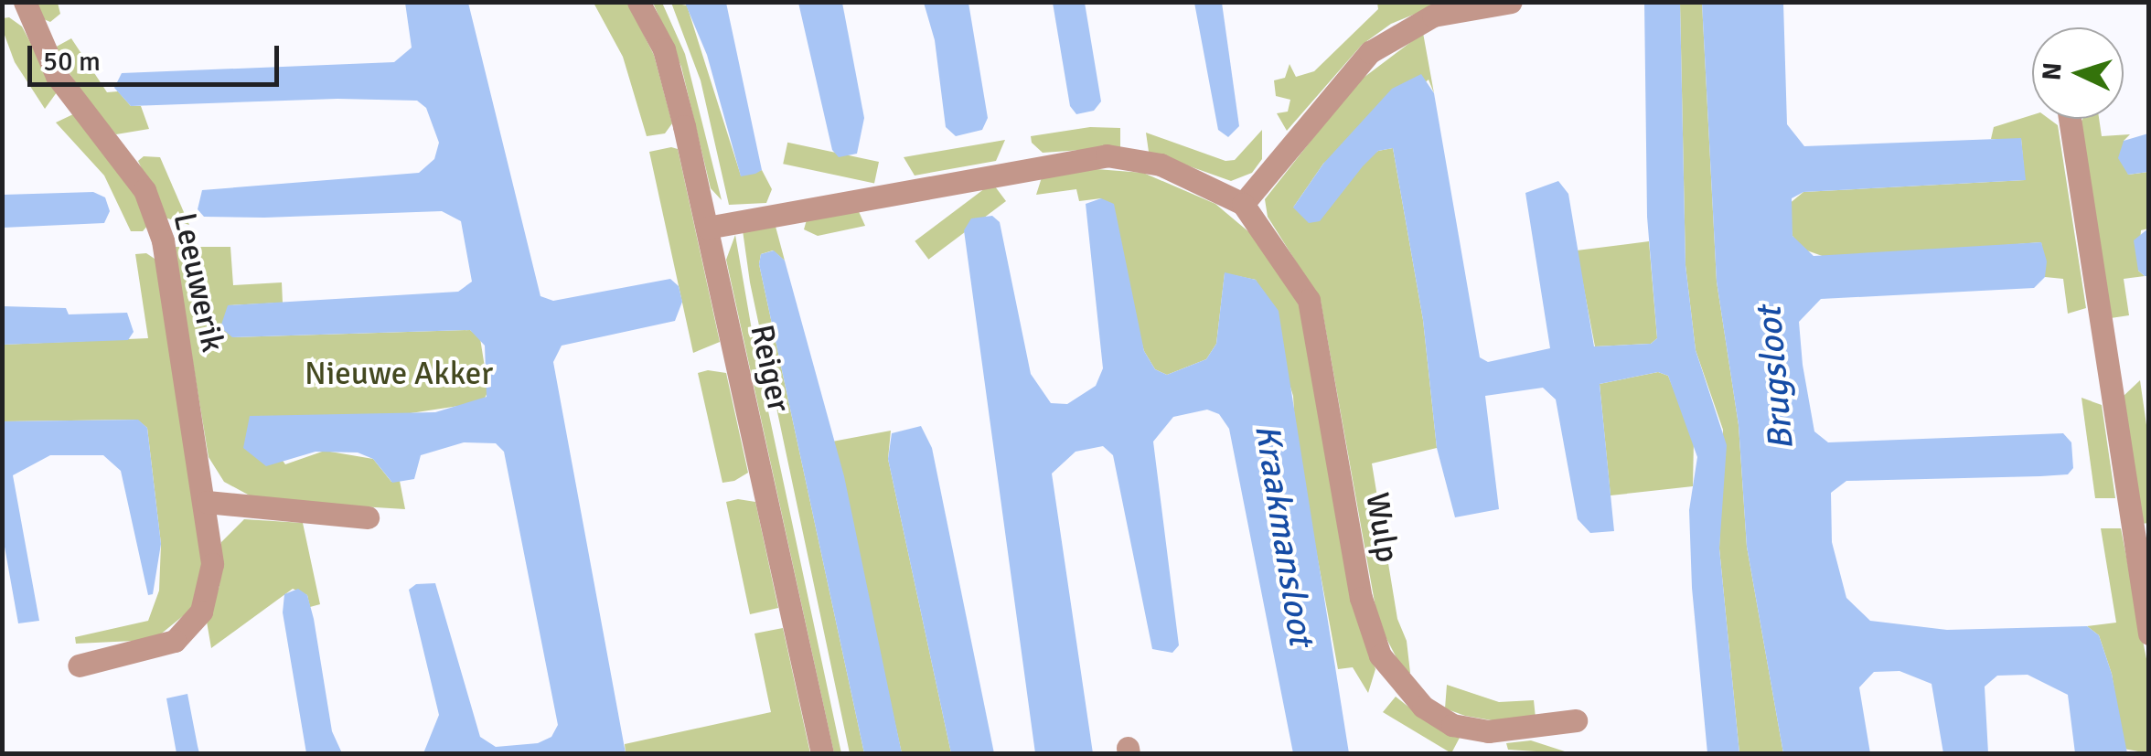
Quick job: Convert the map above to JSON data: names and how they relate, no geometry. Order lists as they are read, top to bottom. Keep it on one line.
{"streets":{"street":["Leeuwerik","Reiger","Wulp"]},"crossings":[["Reiger","Wulp"]],"water":["Brugsloot","Kraakmansloot"],"parks":["Nieuwe Akker"],"scale_bar":"50 m","north":"left"}
